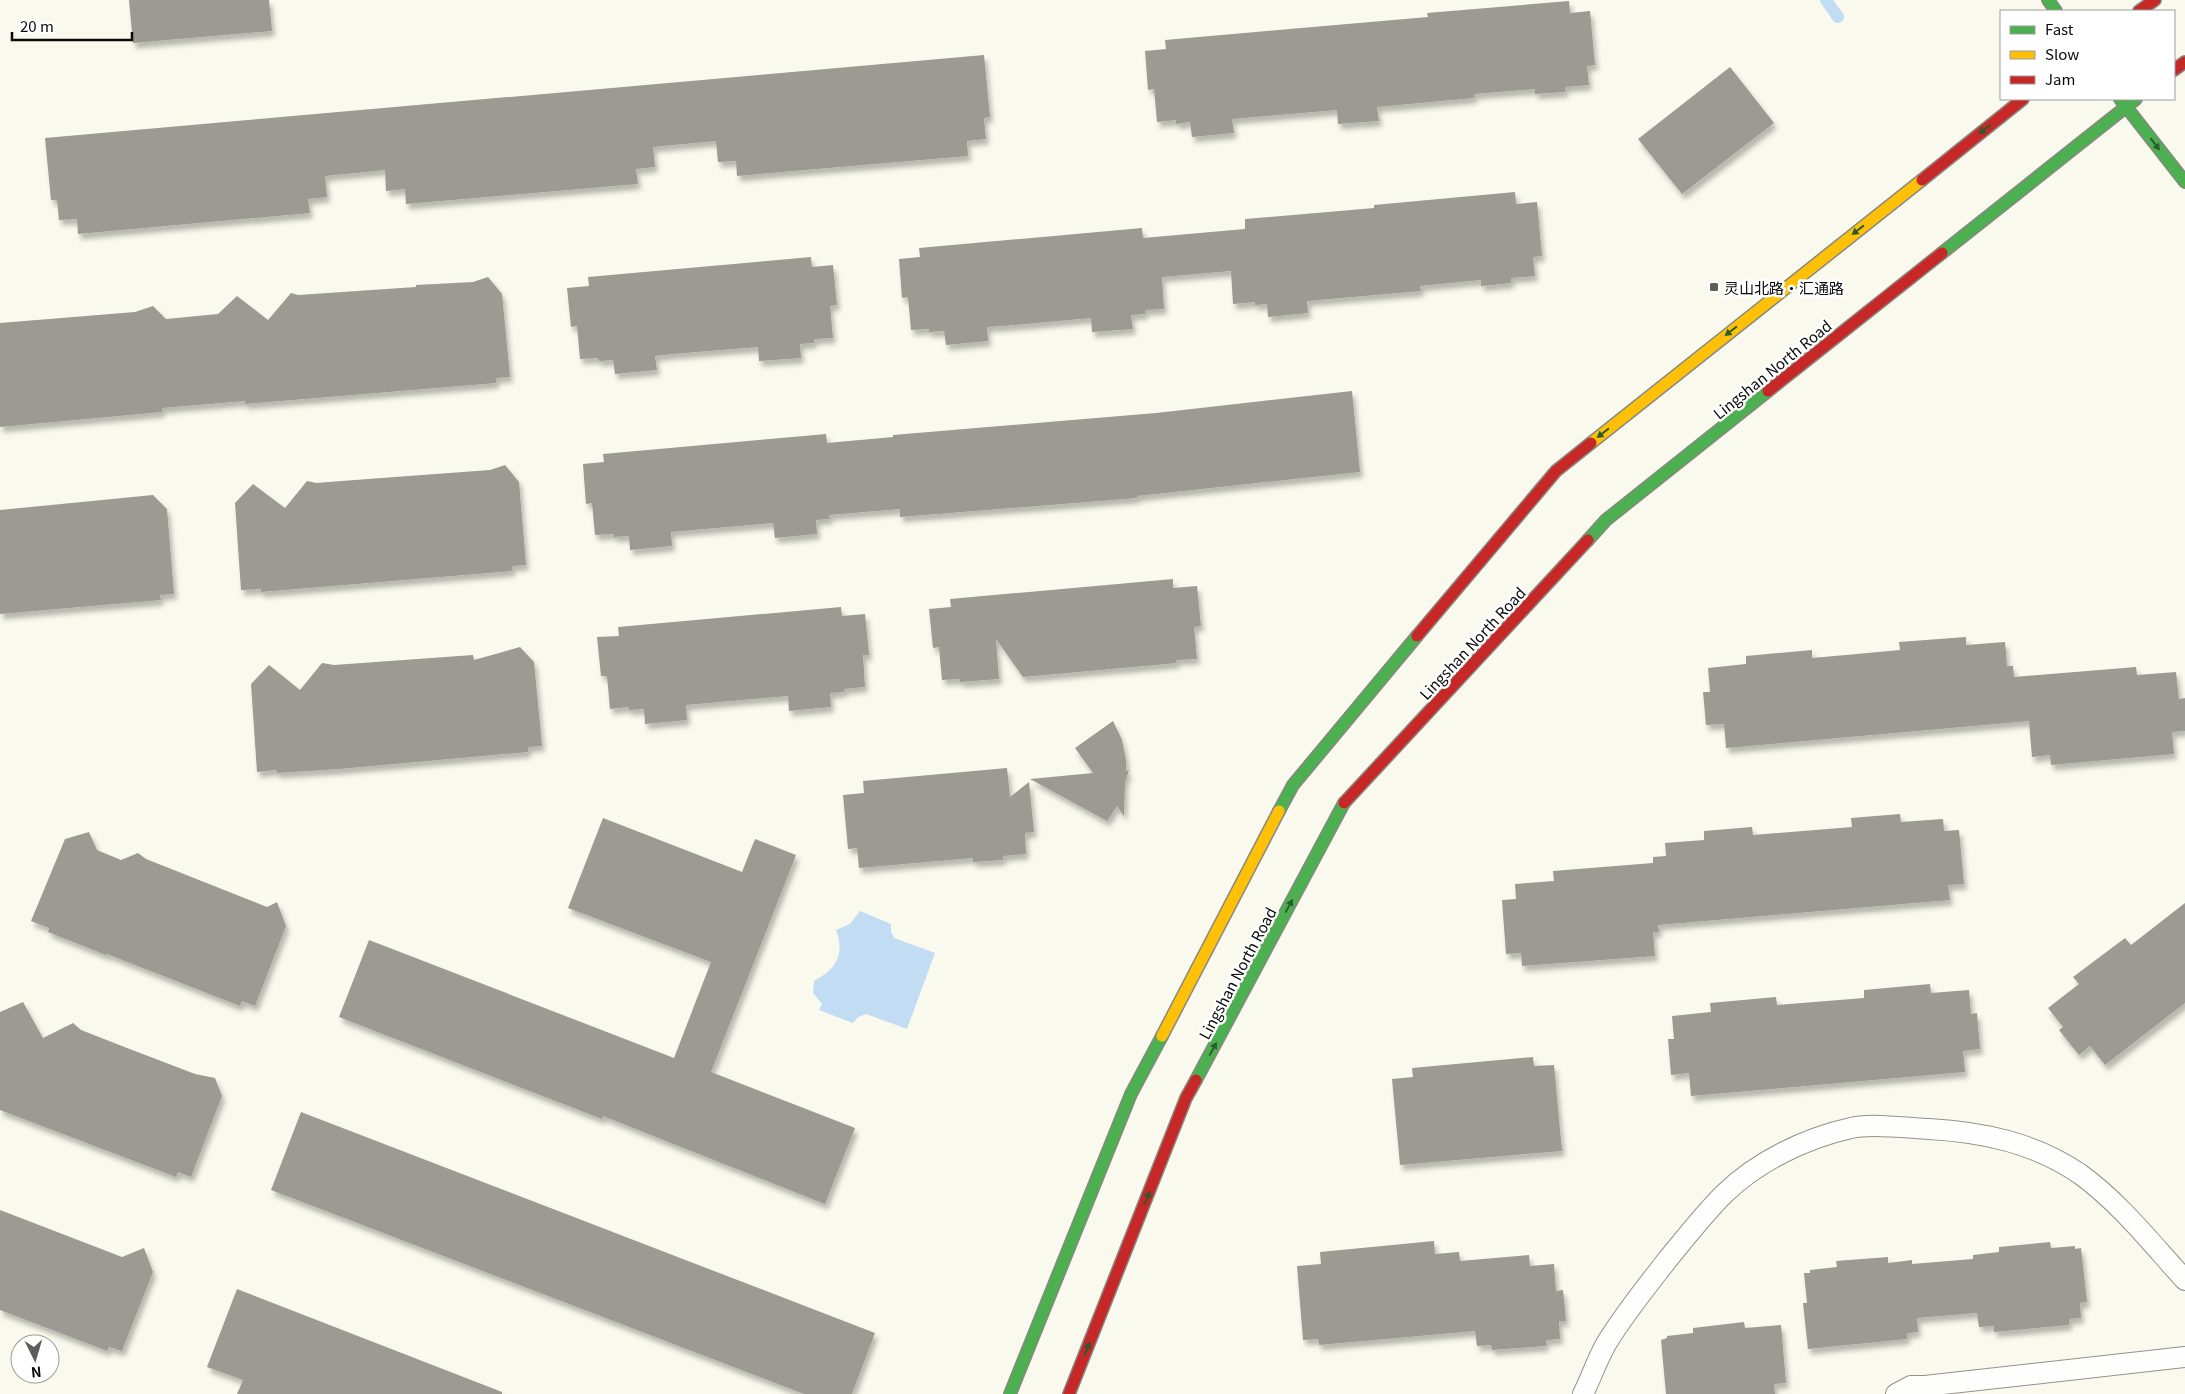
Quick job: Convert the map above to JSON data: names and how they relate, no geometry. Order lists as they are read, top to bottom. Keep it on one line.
{"streets":{"main road":["Lingshan North Road"]},"places":{"transit":["灵山北路·汇通路"]},"legend":["Fast","Slow","Jam"],"scale_bar":"20 m","north":"bottom"}
